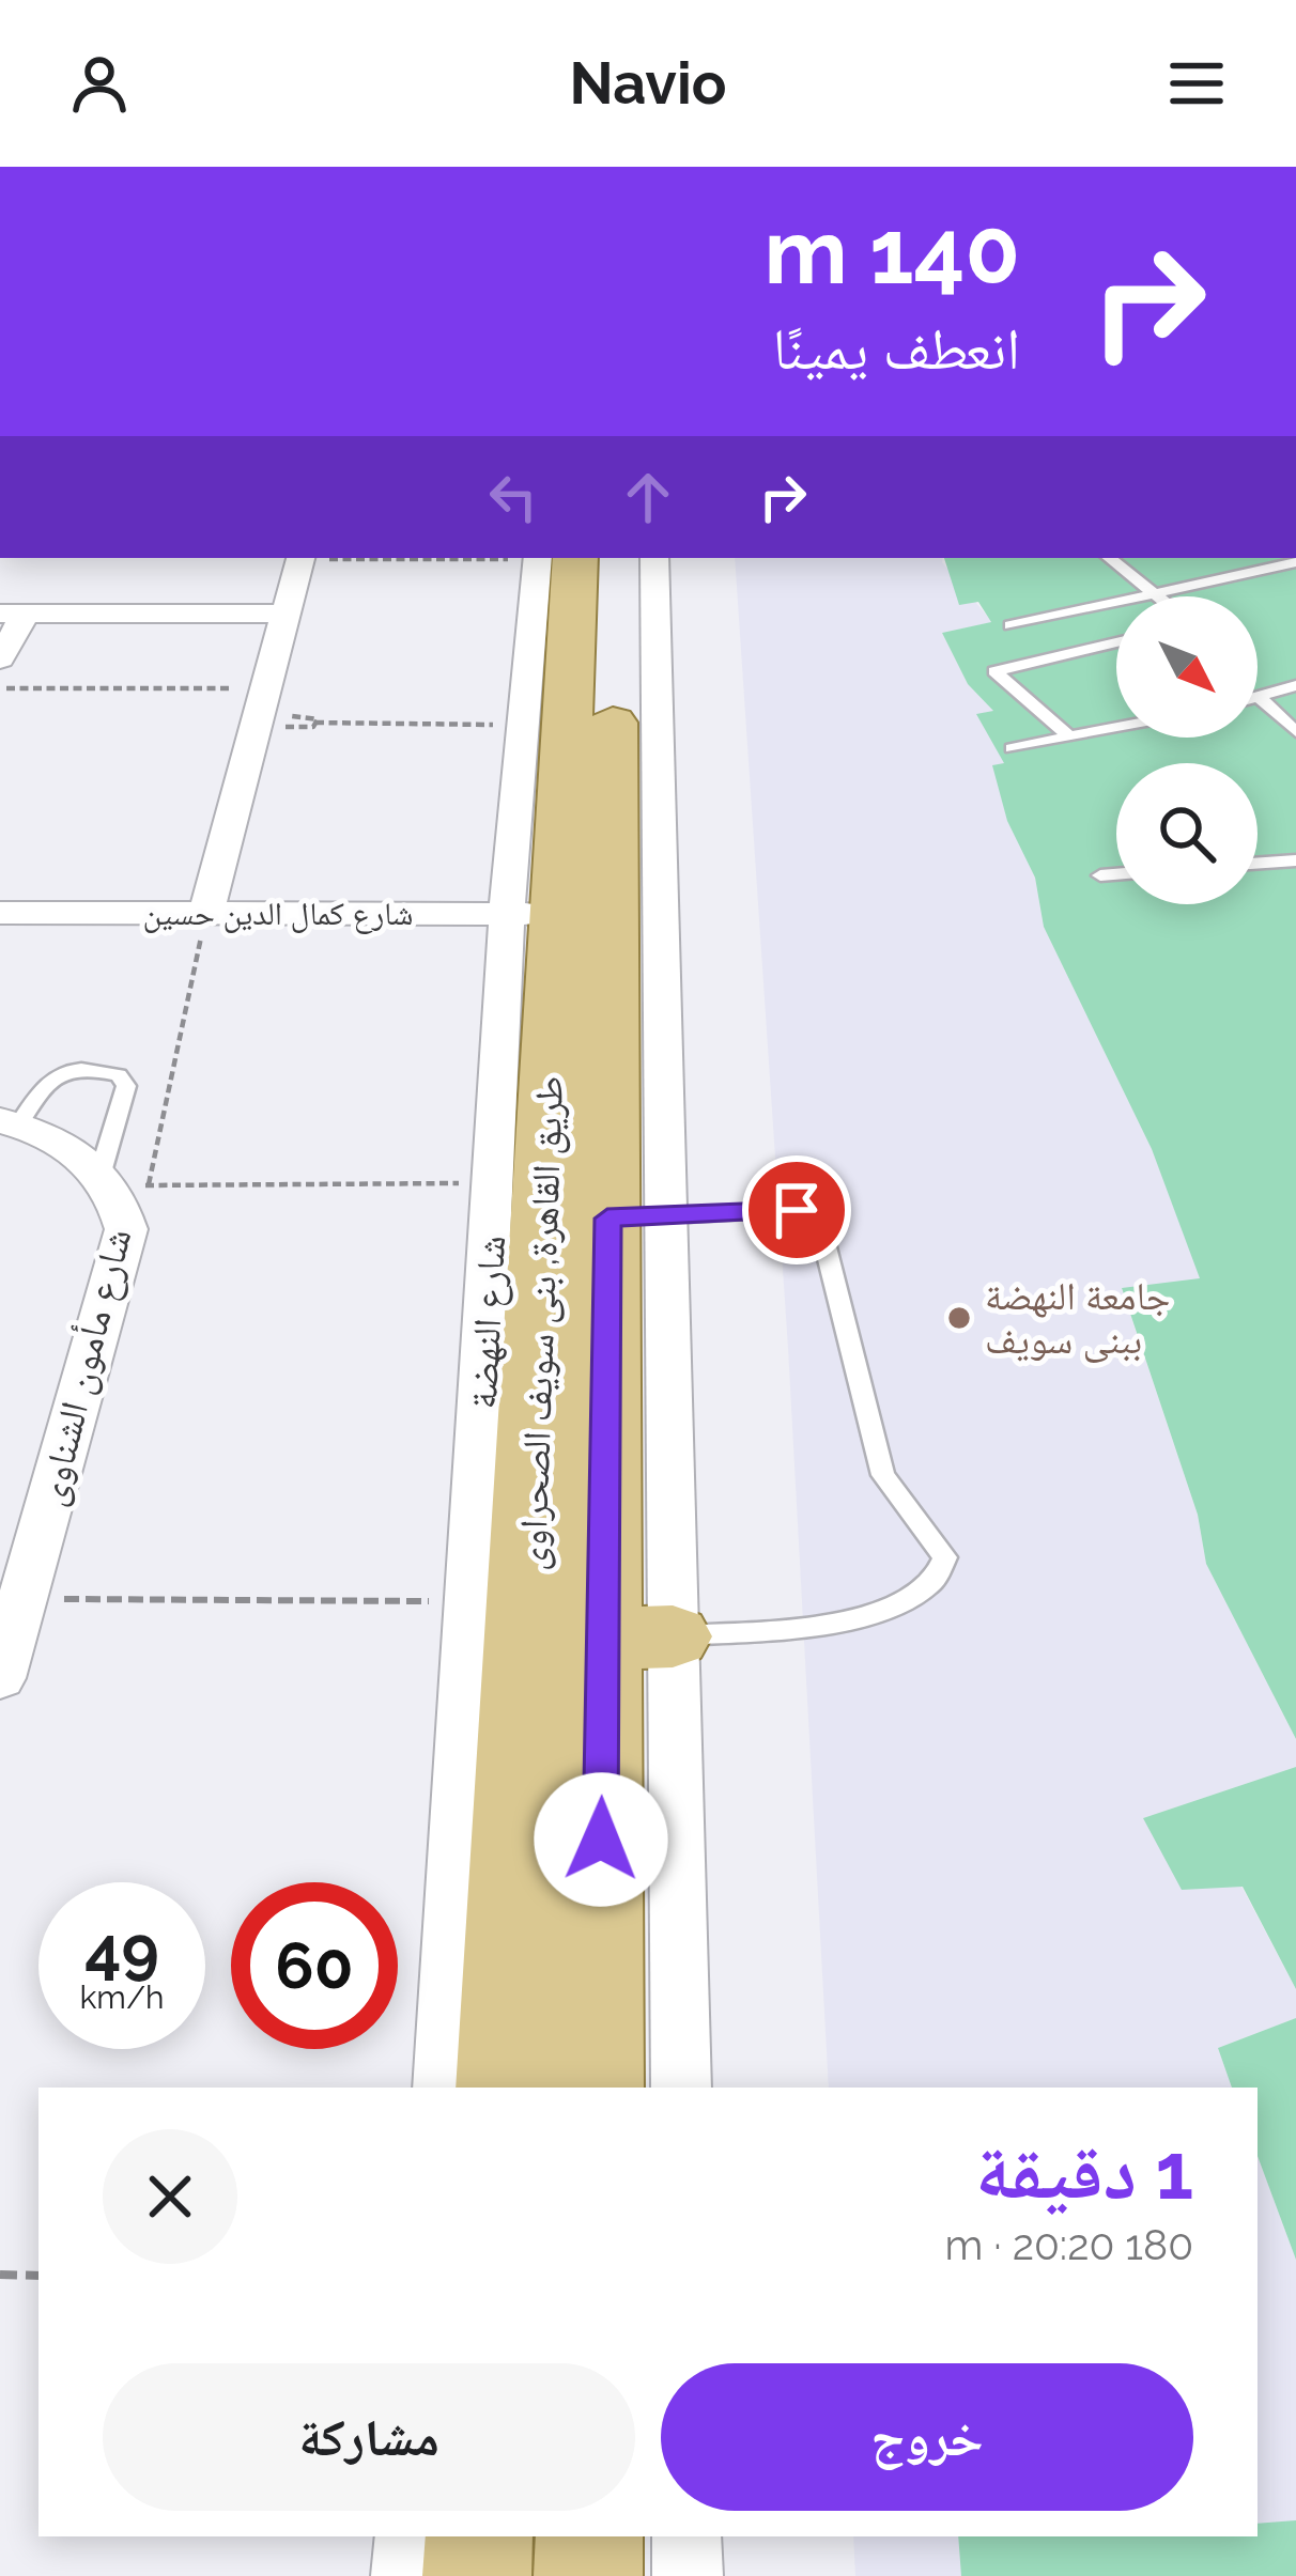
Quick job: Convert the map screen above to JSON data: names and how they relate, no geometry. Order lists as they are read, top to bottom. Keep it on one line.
{"streets":{"main road":["طريق القاهرة, بنى سويف الصحراوى"],"street":["شارع كمال الدين حسين","شارع النهضة","شارع مأمون الشناوى"]},"crossings":[["شارع كمال الدين حسين","شارع النهضة"],["شارع كمال الدين حسين","طريق القاهرة, بنى سويف الصحراوى"],["شارع النهضة","طريق القاهرة, بنى سويف الصحراوى"]],"places":["جامعة النهضة ببنى سويف"],"north":"bottom right","page":{"header":"Navio","turn":["140 m","انعطف يمينًا"],"speed":"49 km/h","limit":"60","heading":["1 دقيقة","180 m · 20:20"],"buttons":["خروج","مشاركة"]}}
